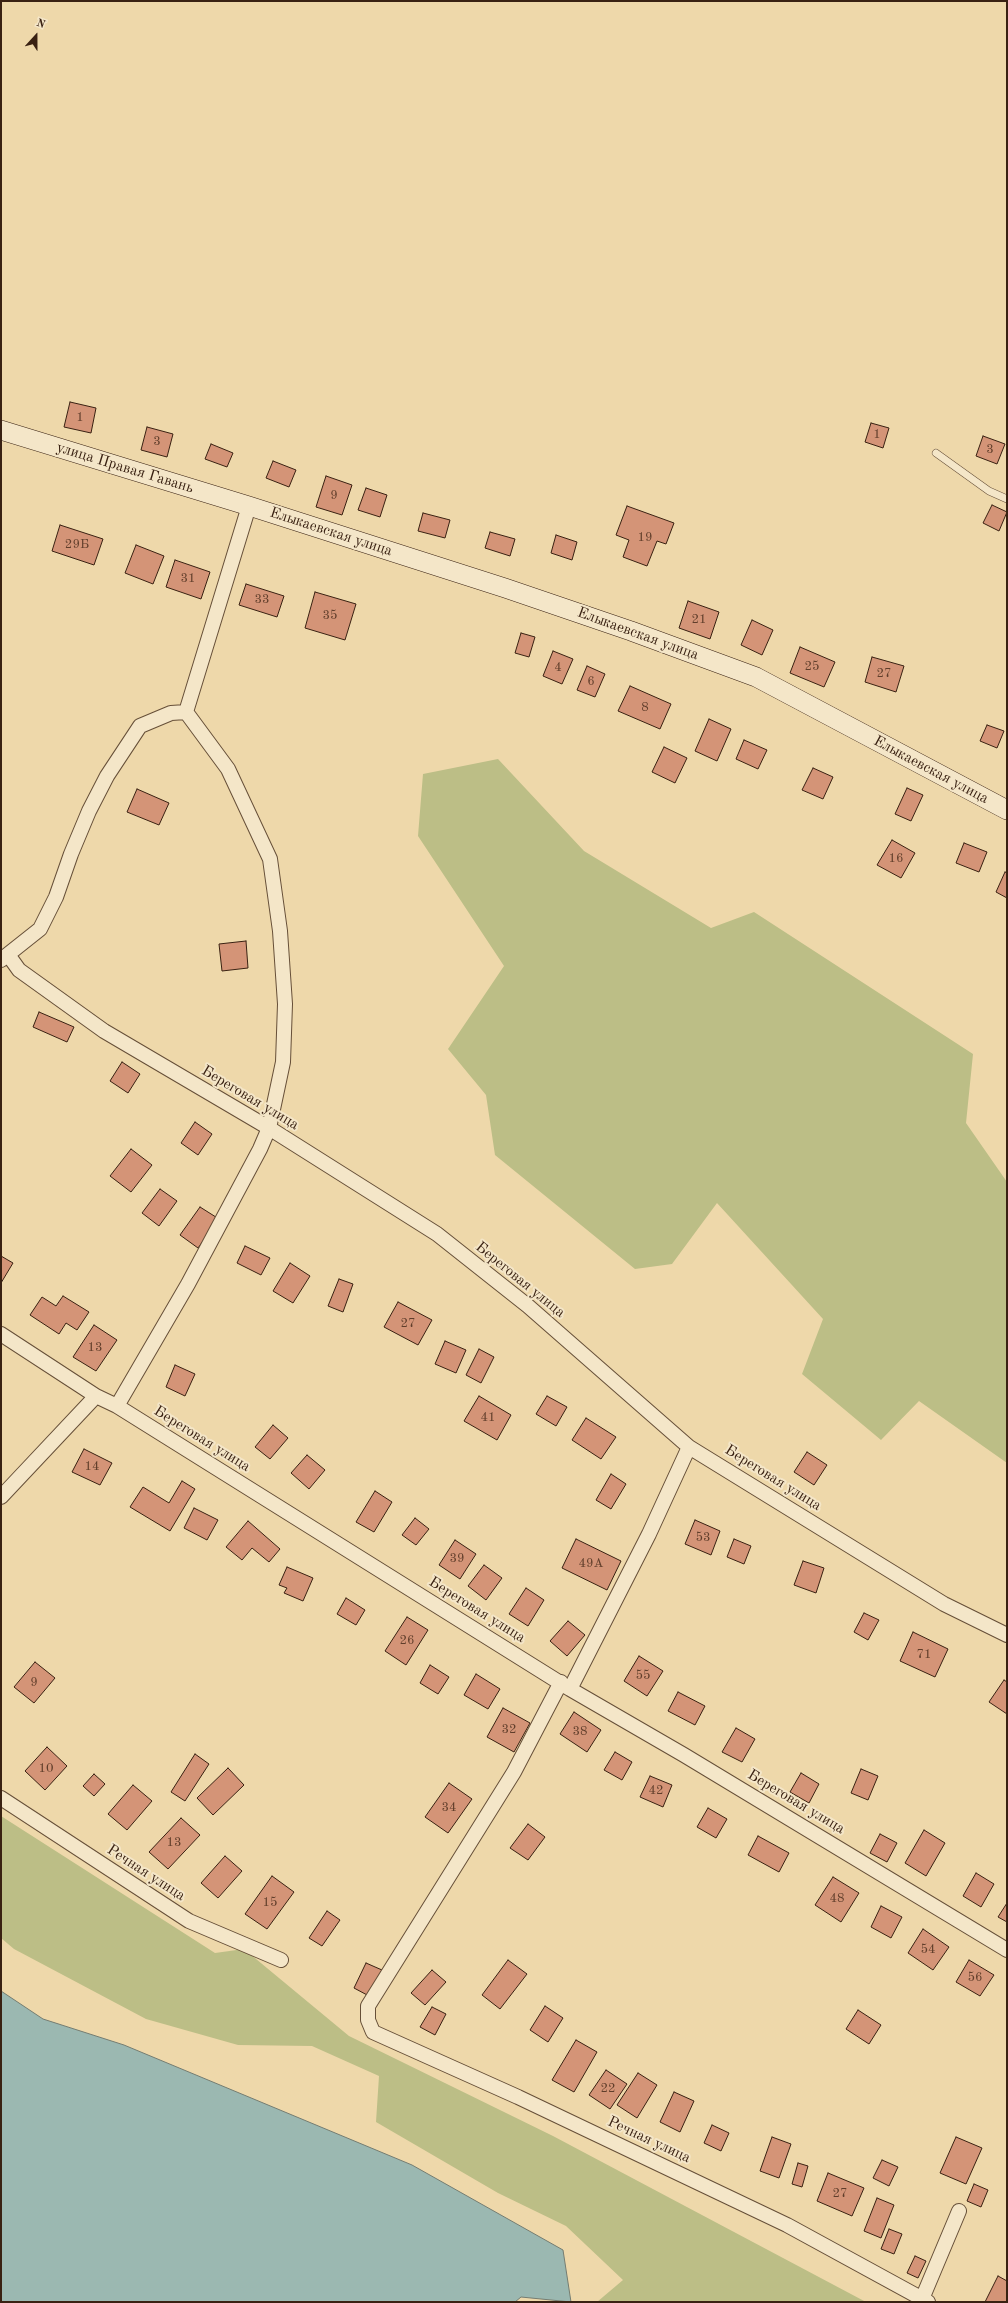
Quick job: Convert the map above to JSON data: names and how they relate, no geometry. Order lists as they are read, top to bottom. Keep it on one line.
{"streets":{"street":["улица Правая Гавань","Елыкаевская улица","Береговая улица","Речная улица"]},"crossings":[["улица Правая Гавань","Елыкаевская улица"],["Береговая улица","Речная улица"]],"house_numbers":["1","1","3","3","9","19","29Б","31","33","35","21","25","4","27","6","8","16","27","13","41","14","53","39","49А","26","71","55","9","32","38","10","42","34","13","48","15","54","56","22","27"],"north":"top"}
